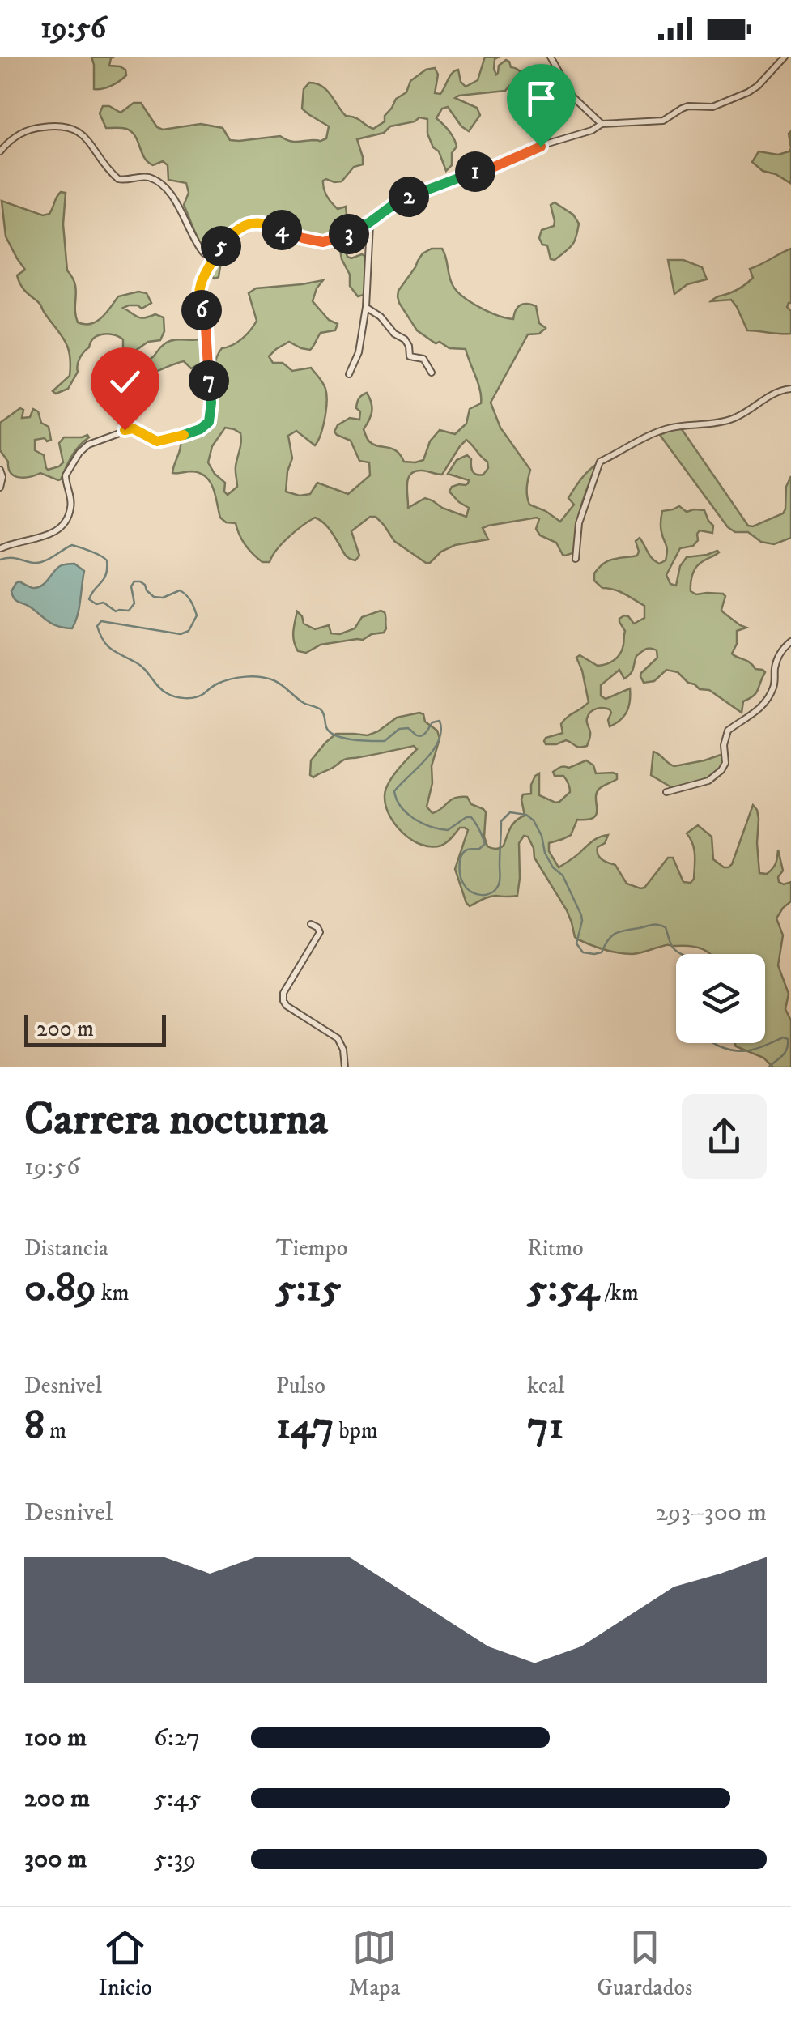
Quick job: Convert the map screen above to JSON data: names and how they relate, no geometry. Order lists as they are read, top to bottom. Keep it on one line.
{"scale_bar":"200 m","page":{"status":"19:56","pins":["1","2","4","3","5","6","7"],"scale":"200 m","heading":["Carrera nocturna","19:56"],"stats":[["Distancia","0.89 km"],["Tiempo","5:15"],["Ritmo","5:54 /km"],["Desnivel","8 m"],["Pulso","147 bpm"],["kcal","71"]],"chart":["Desnivel","293–300 m"],"list":[{"name":"100 m","note":"6:27"},{"name":"200 m","note":"5:45"},{"name":"300 m","note":"5:39"}],"tabs":["Inicio","Mapa","Guardados"]}}
